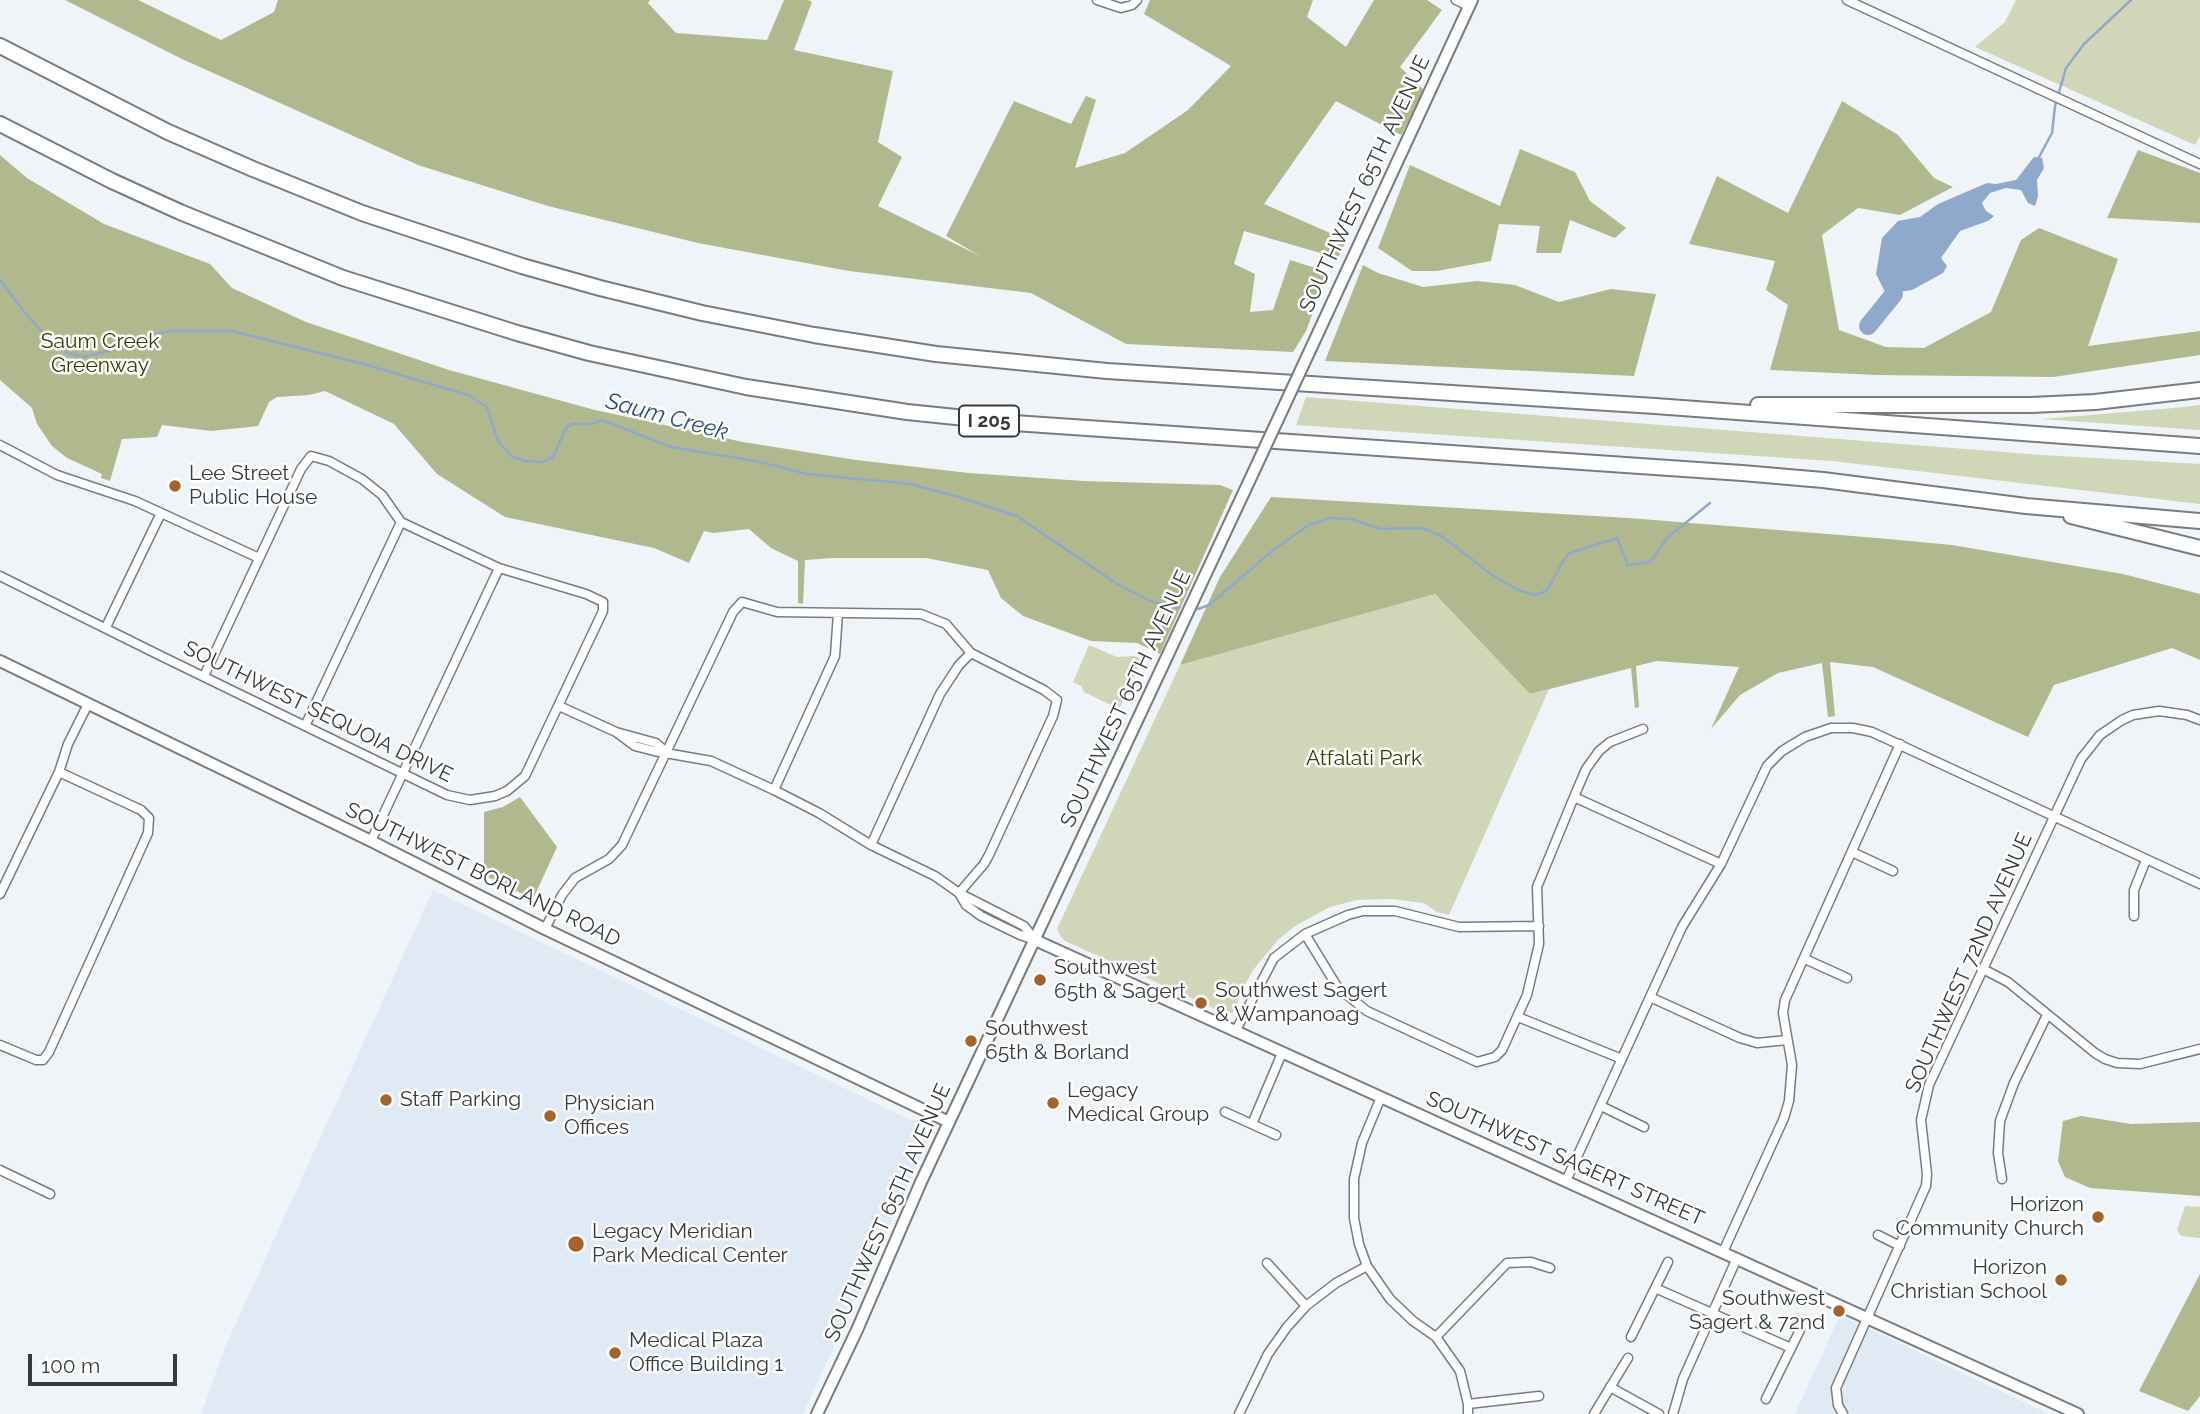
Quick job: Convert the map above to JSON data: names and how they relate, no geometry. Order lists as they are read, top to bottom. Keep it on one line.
{"streets":{"highway":["I 205"],"main road":["SOUTHWEST 65TH AVENUE","SOUTHWEST BORLAND ROAD","SOUTHWEST SAGERT STREET"],"street":["SOUTHWEST SEQUOIA DRIVE","SOUTHWEST 72ND AVENUE"]},"crossings":[["SOUTHWEST 65TH AVENUE","SOUTHWEST BORLAND ROAD"],["SOUTHWEST 65TH AVENUE","SOUTHWEST SAGERT STREET"],["SOUTHWEST SEQUOIA DRIVE","SOUTHWEST SAGERT STREET"],["SOUTHWEST 72ND AVENUE","SOUTHWEST SAGERT STREET"]],"water":["Saum Creek"],"parks":["Saum Creek Greenway","Atfalati Park"],"places":["Lee Street Public House","Southwest 65th & Sagert","Southwest Sagert & Wampanoag","Southwest 65th & Borland","Staff Parking","Legacy Medical Group","Physician Offices","Horizon Community Church","Legacy Meridian Park Medical Center","Horizon Christian School","Southwest Sagert & 72nd","Medical Plaza Office Building 1"],"scale_bar":"100 m"}
